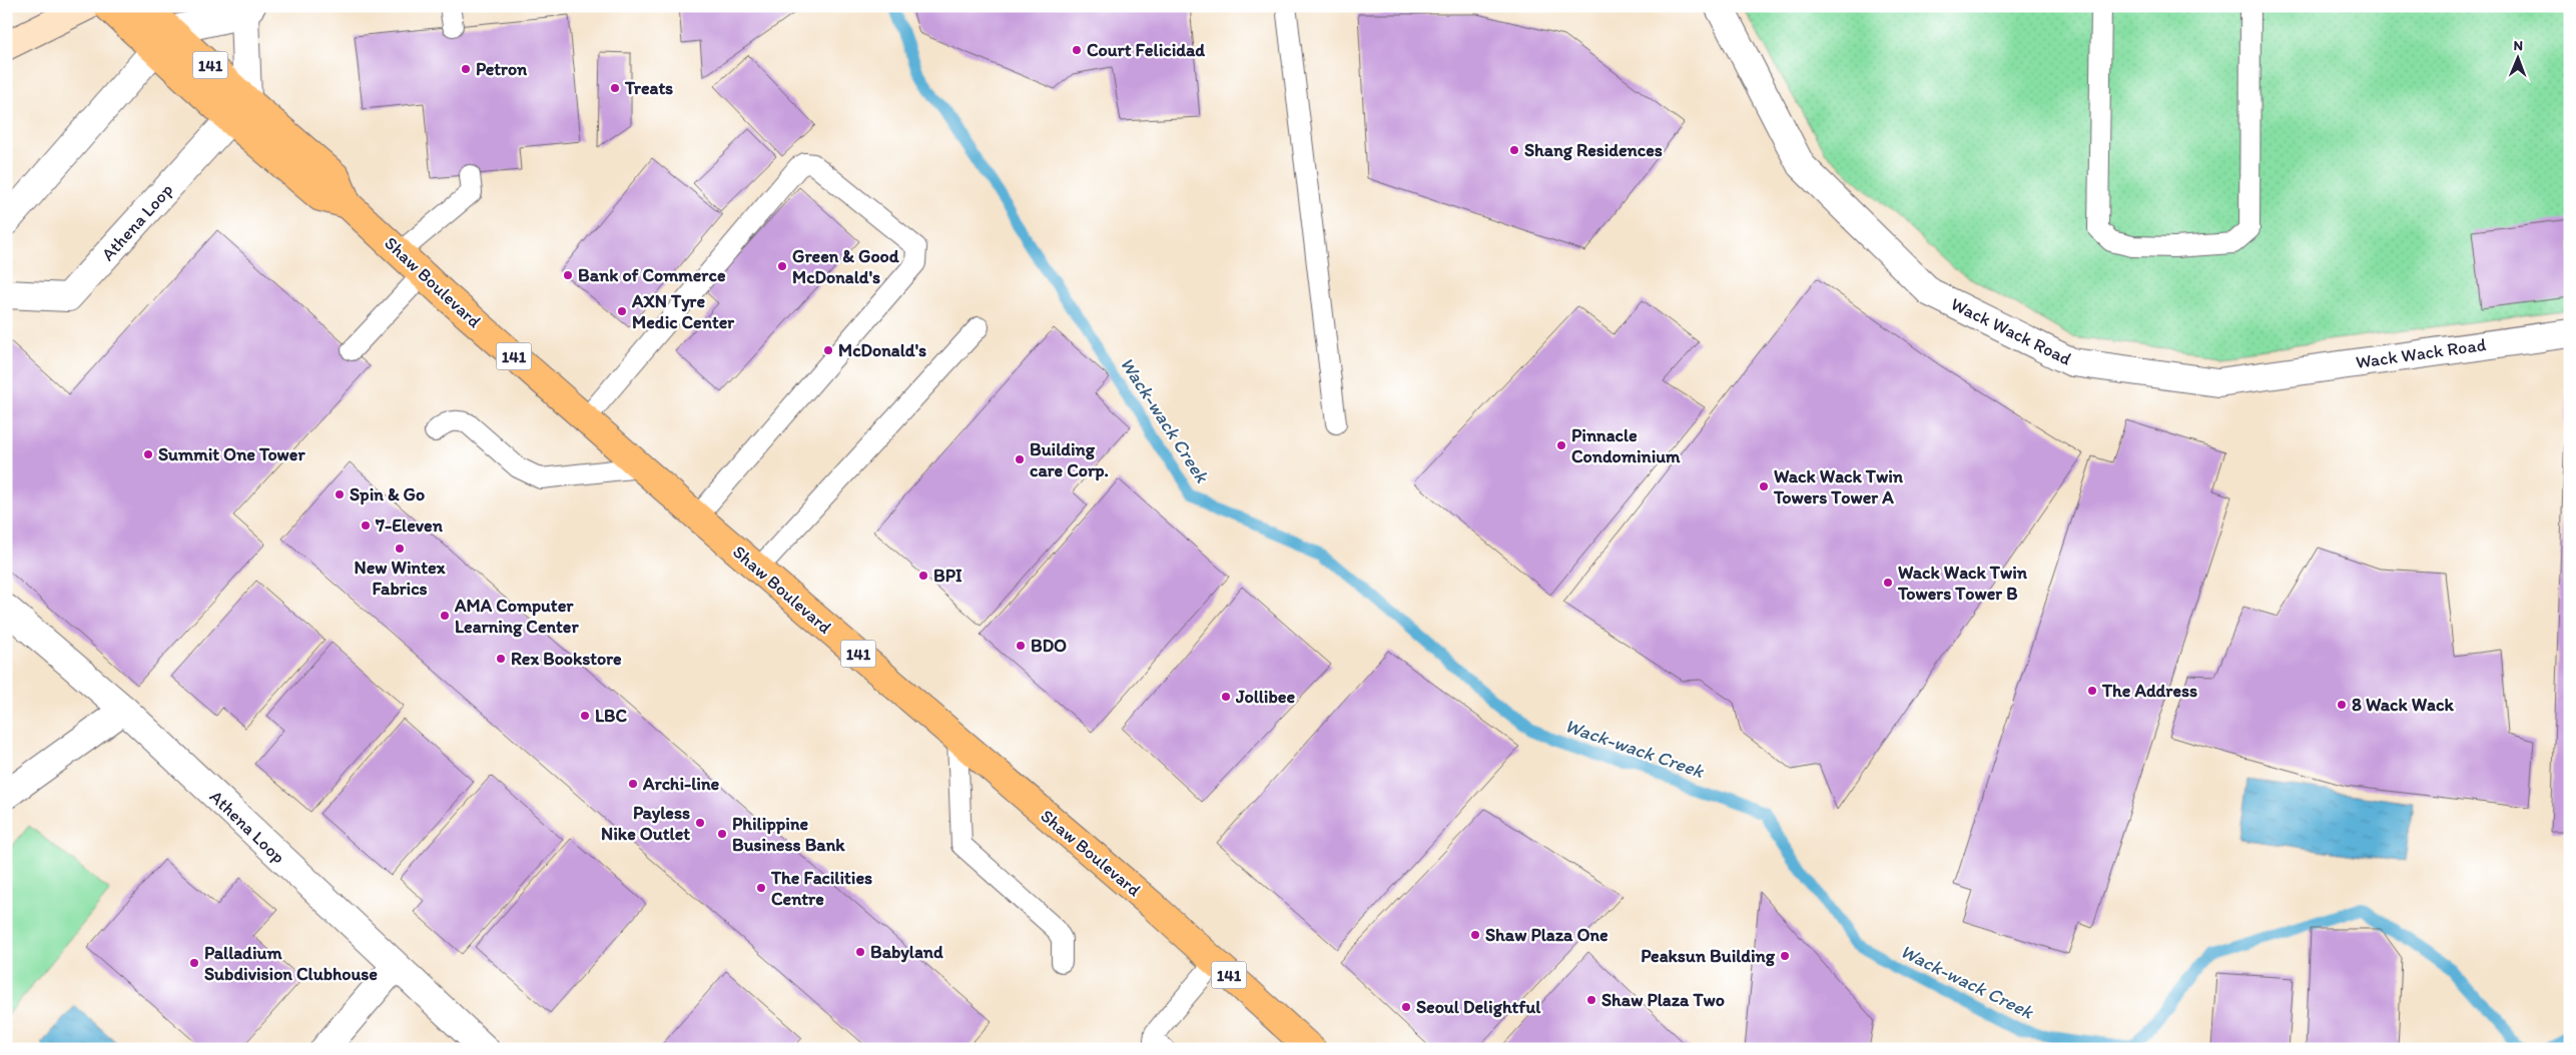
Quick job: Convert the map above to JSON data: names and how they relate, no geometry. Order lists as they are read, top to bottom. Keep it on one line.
{"streets":{"main road":["141","Shaw Boulevard"],"street":["Athena Loop","Wack Wack Road"]},"crossings":[["Athena Loop","Shaw Boulevard"]],"water":["Wack-wack Creek"],"places":["Court Felicidad","Petron","Treats","Shang Residences","Green & Good McDonald's","Bank of Commerce","AXN Tyre Medic Center","McDonald's","Pinnacle Condominium","Summit One Tower","Building care Corp.","Wack Wack Twin Towers Tower A","Spin & Go","7-Eleven","New Wintex Fabrics","BPI","Wack Wack Twin Towers Tower B","AMA Computer Learning Center","BDO","Rex Bookstore","The Address","Jollibee","8 Wack Wack","LBC","Archi-line","Payless Nike Outlet","Philippine Business Bank","The Facilities Centre","Shaw Plaza One","Babyland","Peaksun Building","Palladium Subdivision Clubhouse","Shaw Plaza Two","Seoul Delightful"],"north":"top"}
